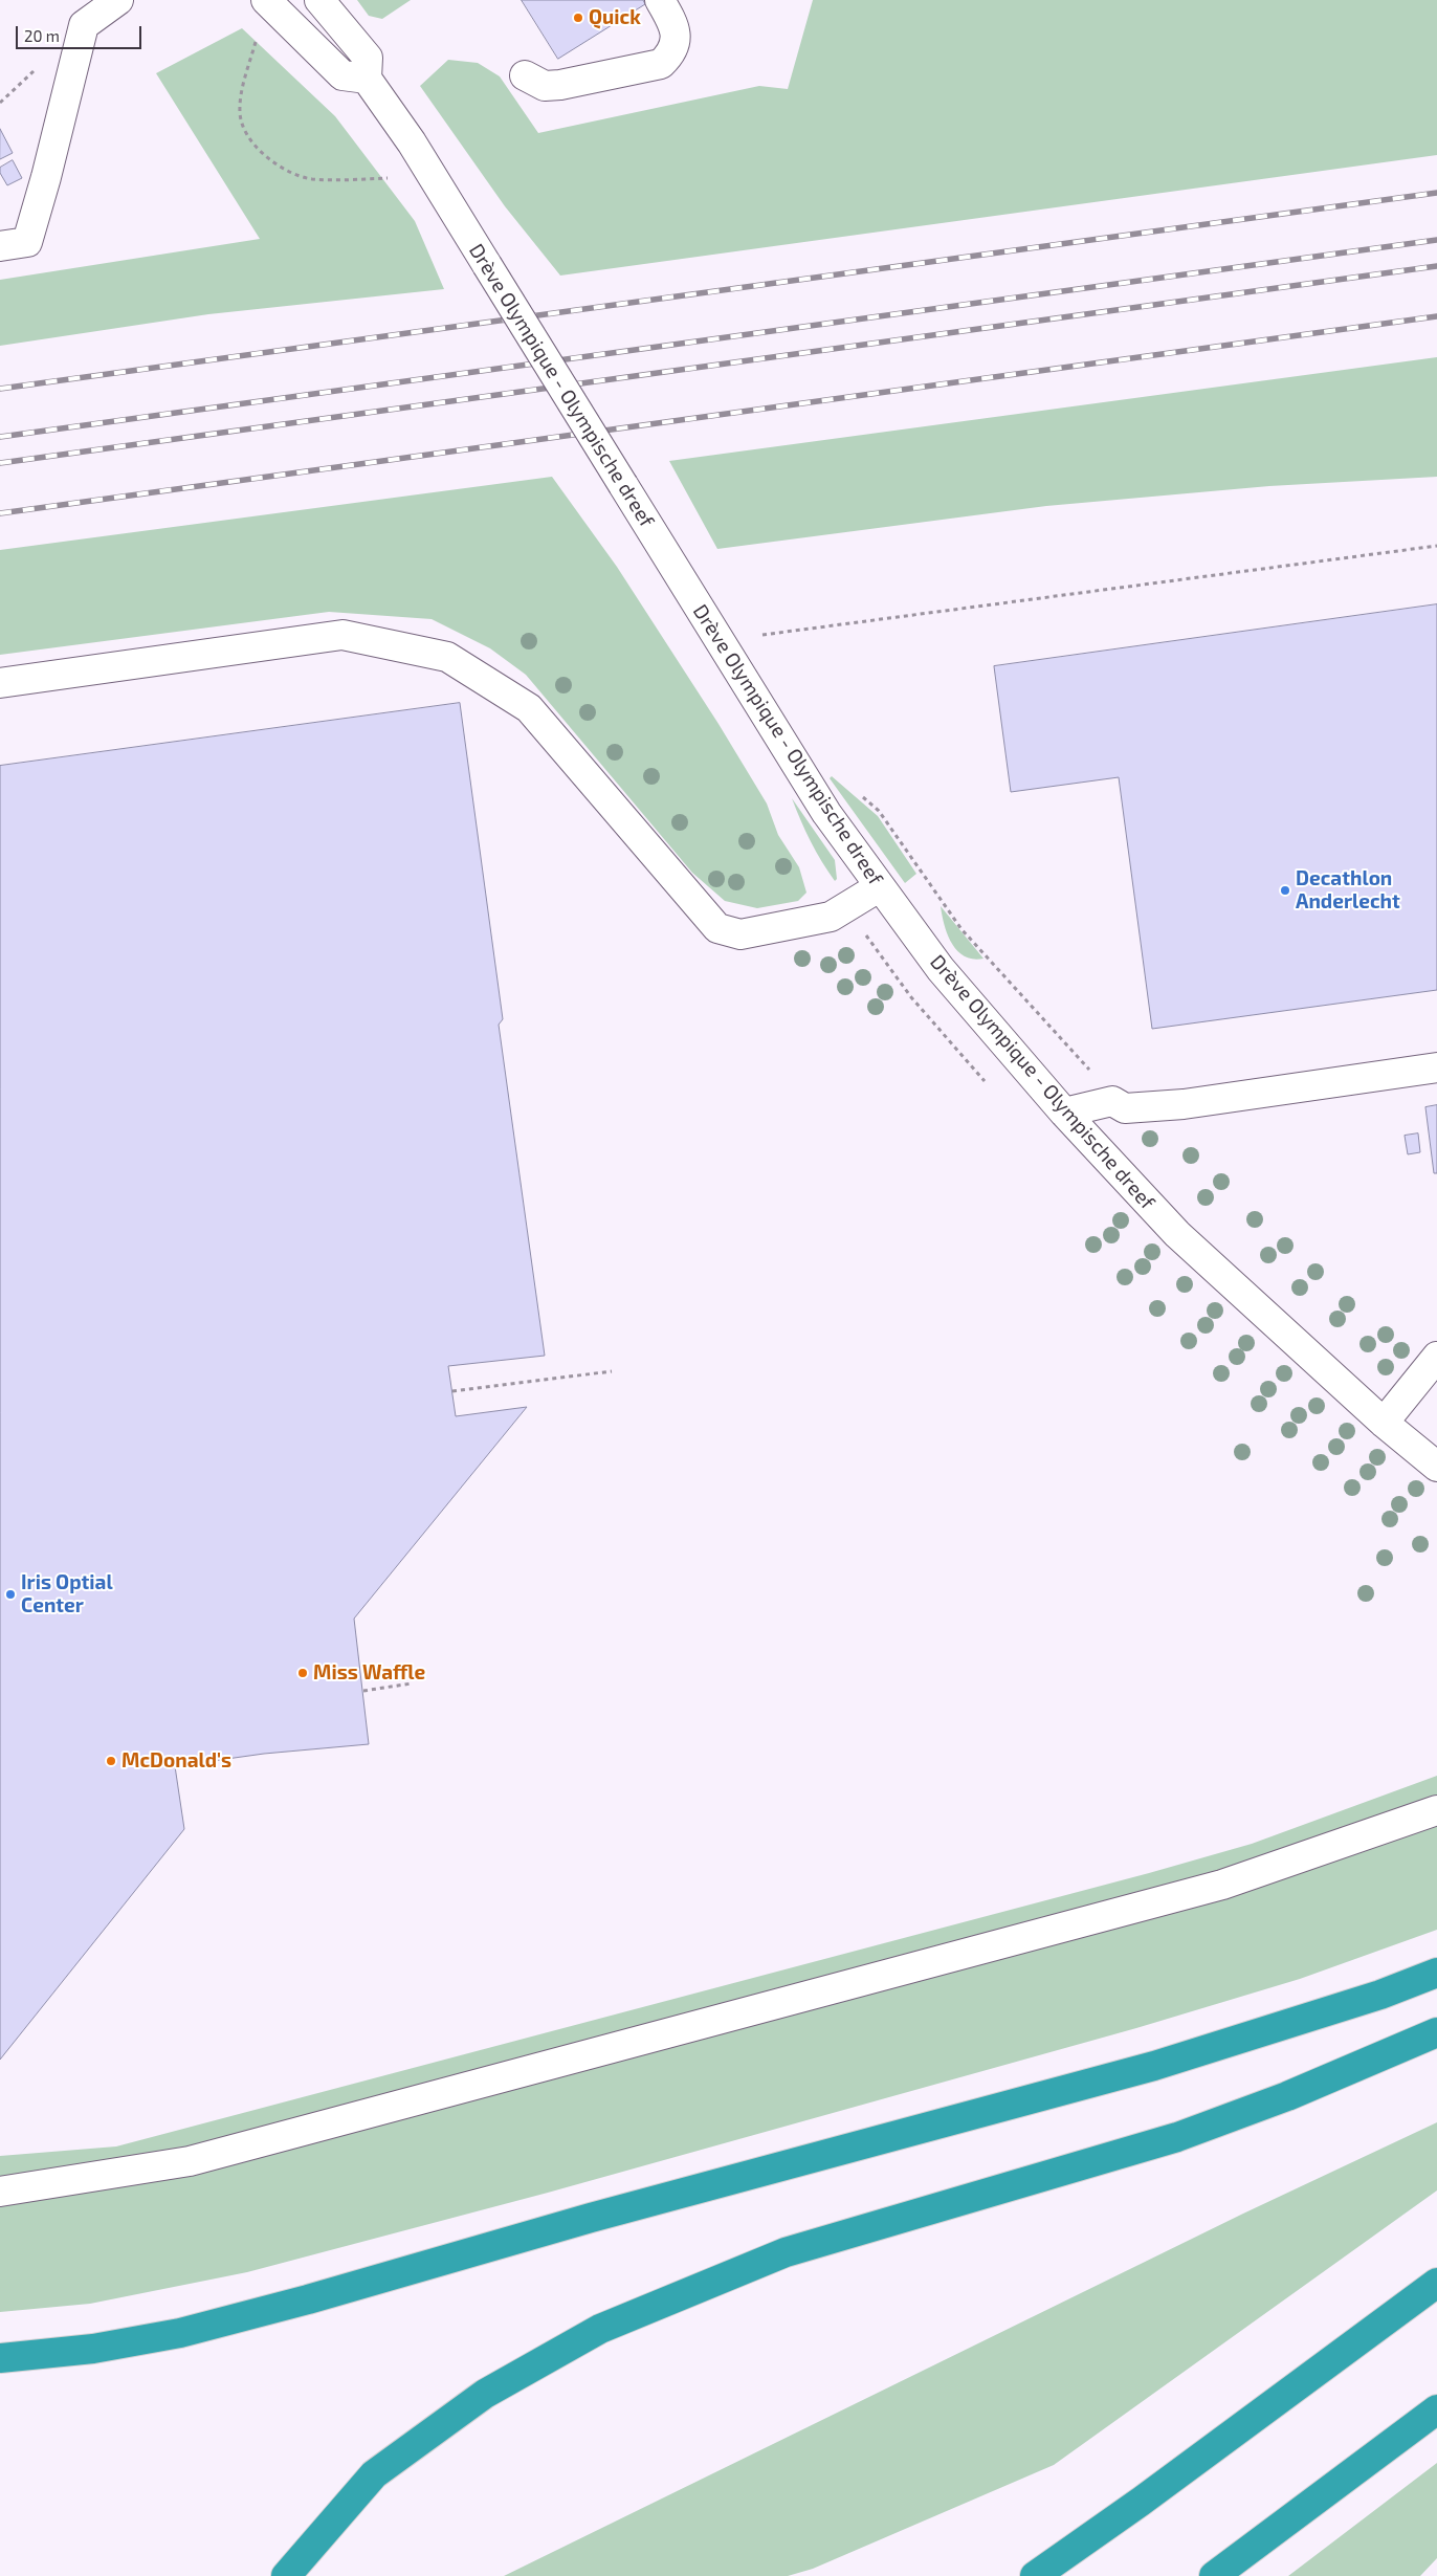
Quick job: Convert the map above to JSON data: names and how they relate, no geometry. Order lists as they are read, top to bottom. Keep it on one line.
{"streets":{"street":["Drève Olympique - Olympische dreef"]},"places":["Quick","Decathlon Anderlecht","Iris Optial Center","Miss Waffle","McDonald's"],"scale_bar":"20 m"}
